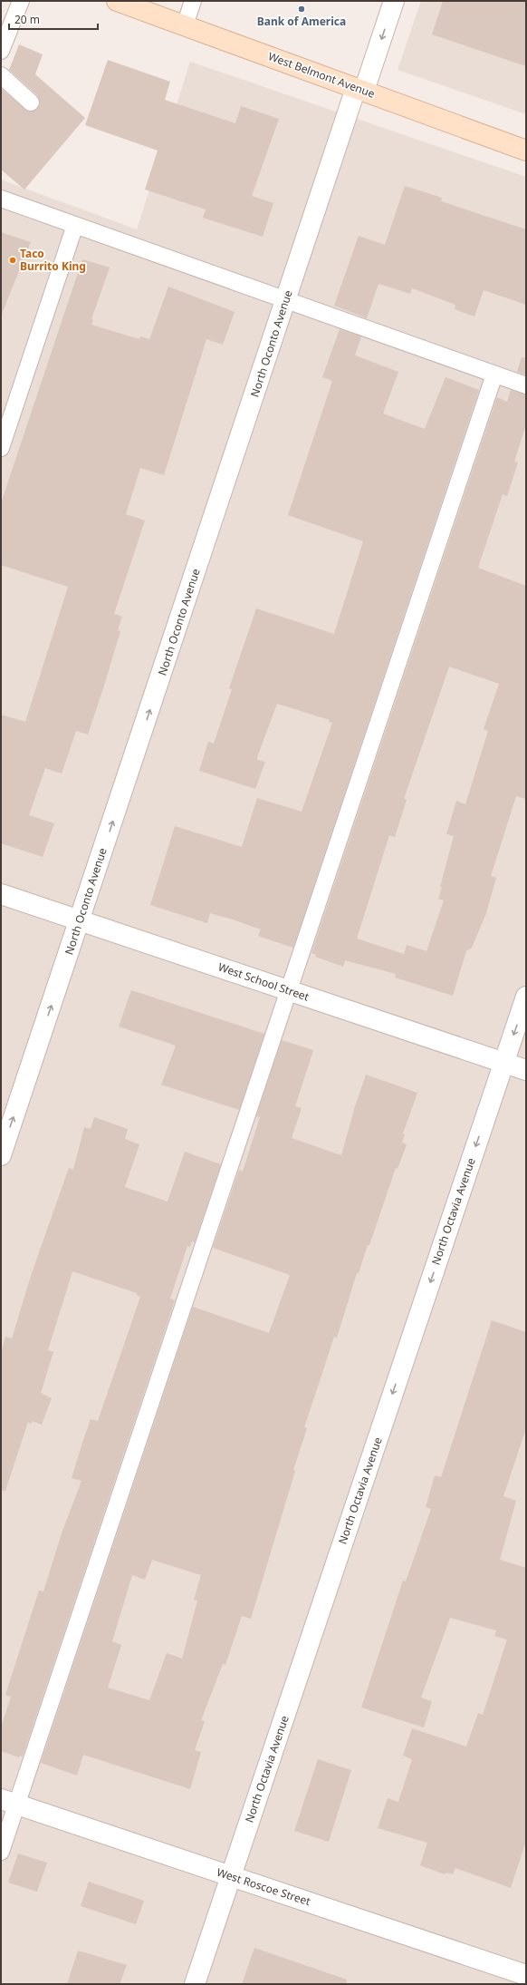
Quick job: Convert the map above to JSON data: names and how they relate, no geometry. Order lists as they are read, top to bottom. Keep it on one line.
{"streets":{"main road":["West Belmont Avenue"],"street":["North Oconto Avenue","West School Street","North Octavia Avenue","West Roscoe Street"]},"crossings":[["West Belmont Avenue","North Oconto Avenue"],["North Oconto Avenue","West School Street"],["West School Street","North Octavia Avenue"],["North Octavia Avenue","West Roscoe Street"]],"one_way":["North Oconto Avenue","North Octavia Avenue"],"places":["Bank of America","Taco Burrito King"],"scale_bar":"20 m"}
